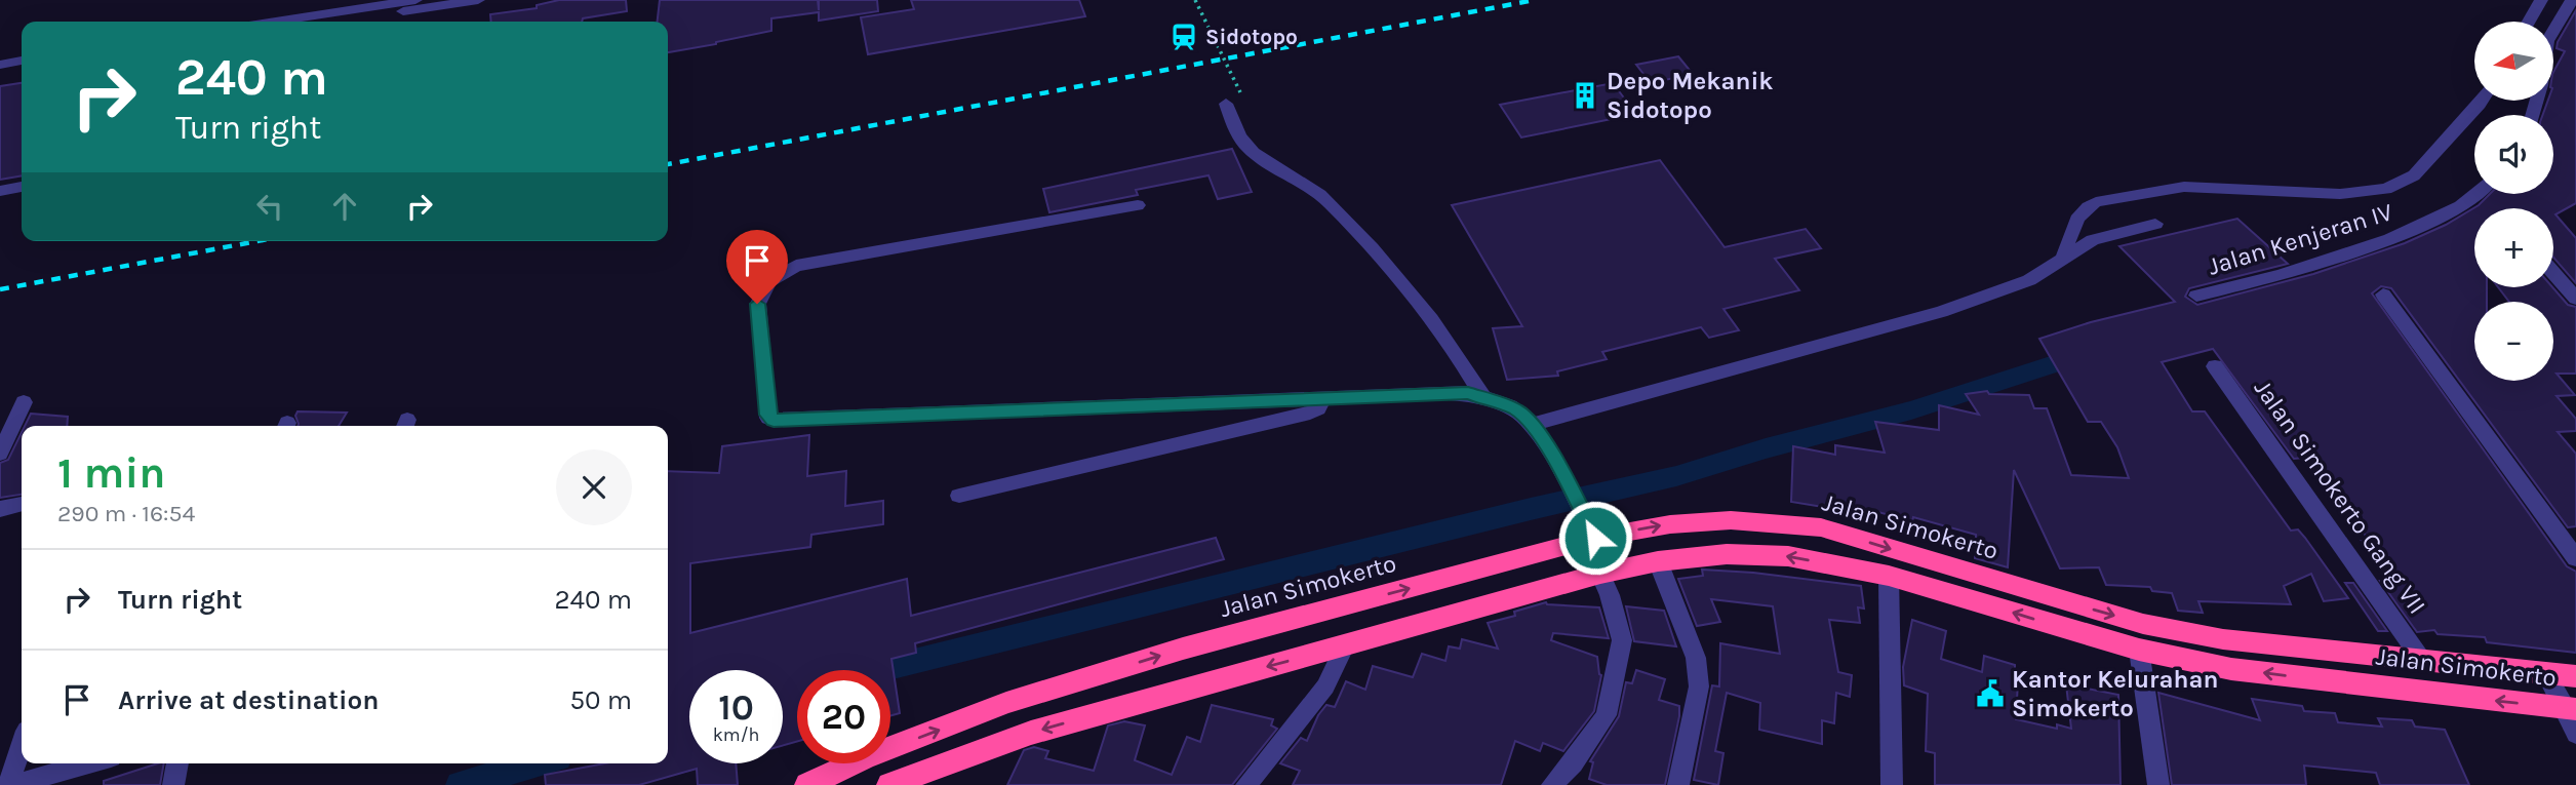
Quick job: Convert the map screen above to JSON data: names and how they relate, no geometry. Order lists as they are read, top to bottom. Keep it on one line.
{"streets":{"highway":["Jalan Simokerto"],"street":["Jalan Kenjeran IV","Jalan Simokerto Gang VII"]},"crossings":[["Jalan Simokerto Gang VII","Jalan Simokerto"]],"places":{"station":["Sidotopo"],"building":["Depo Mekanik Sidotopo"],"public building":["Kantor Kelurahan Simokerto"]},"north":"left","page":{"map_buttons":["+","−"],"turn":["240 m","Turn right"],"heading":["1 min","290 m · 16:54"],"list":[{"name":"Turn right","value":"240 m"},{"name":"Arrive at destination","value":"50 m"}],"speed":"10 km/h","limit":"20"}}
